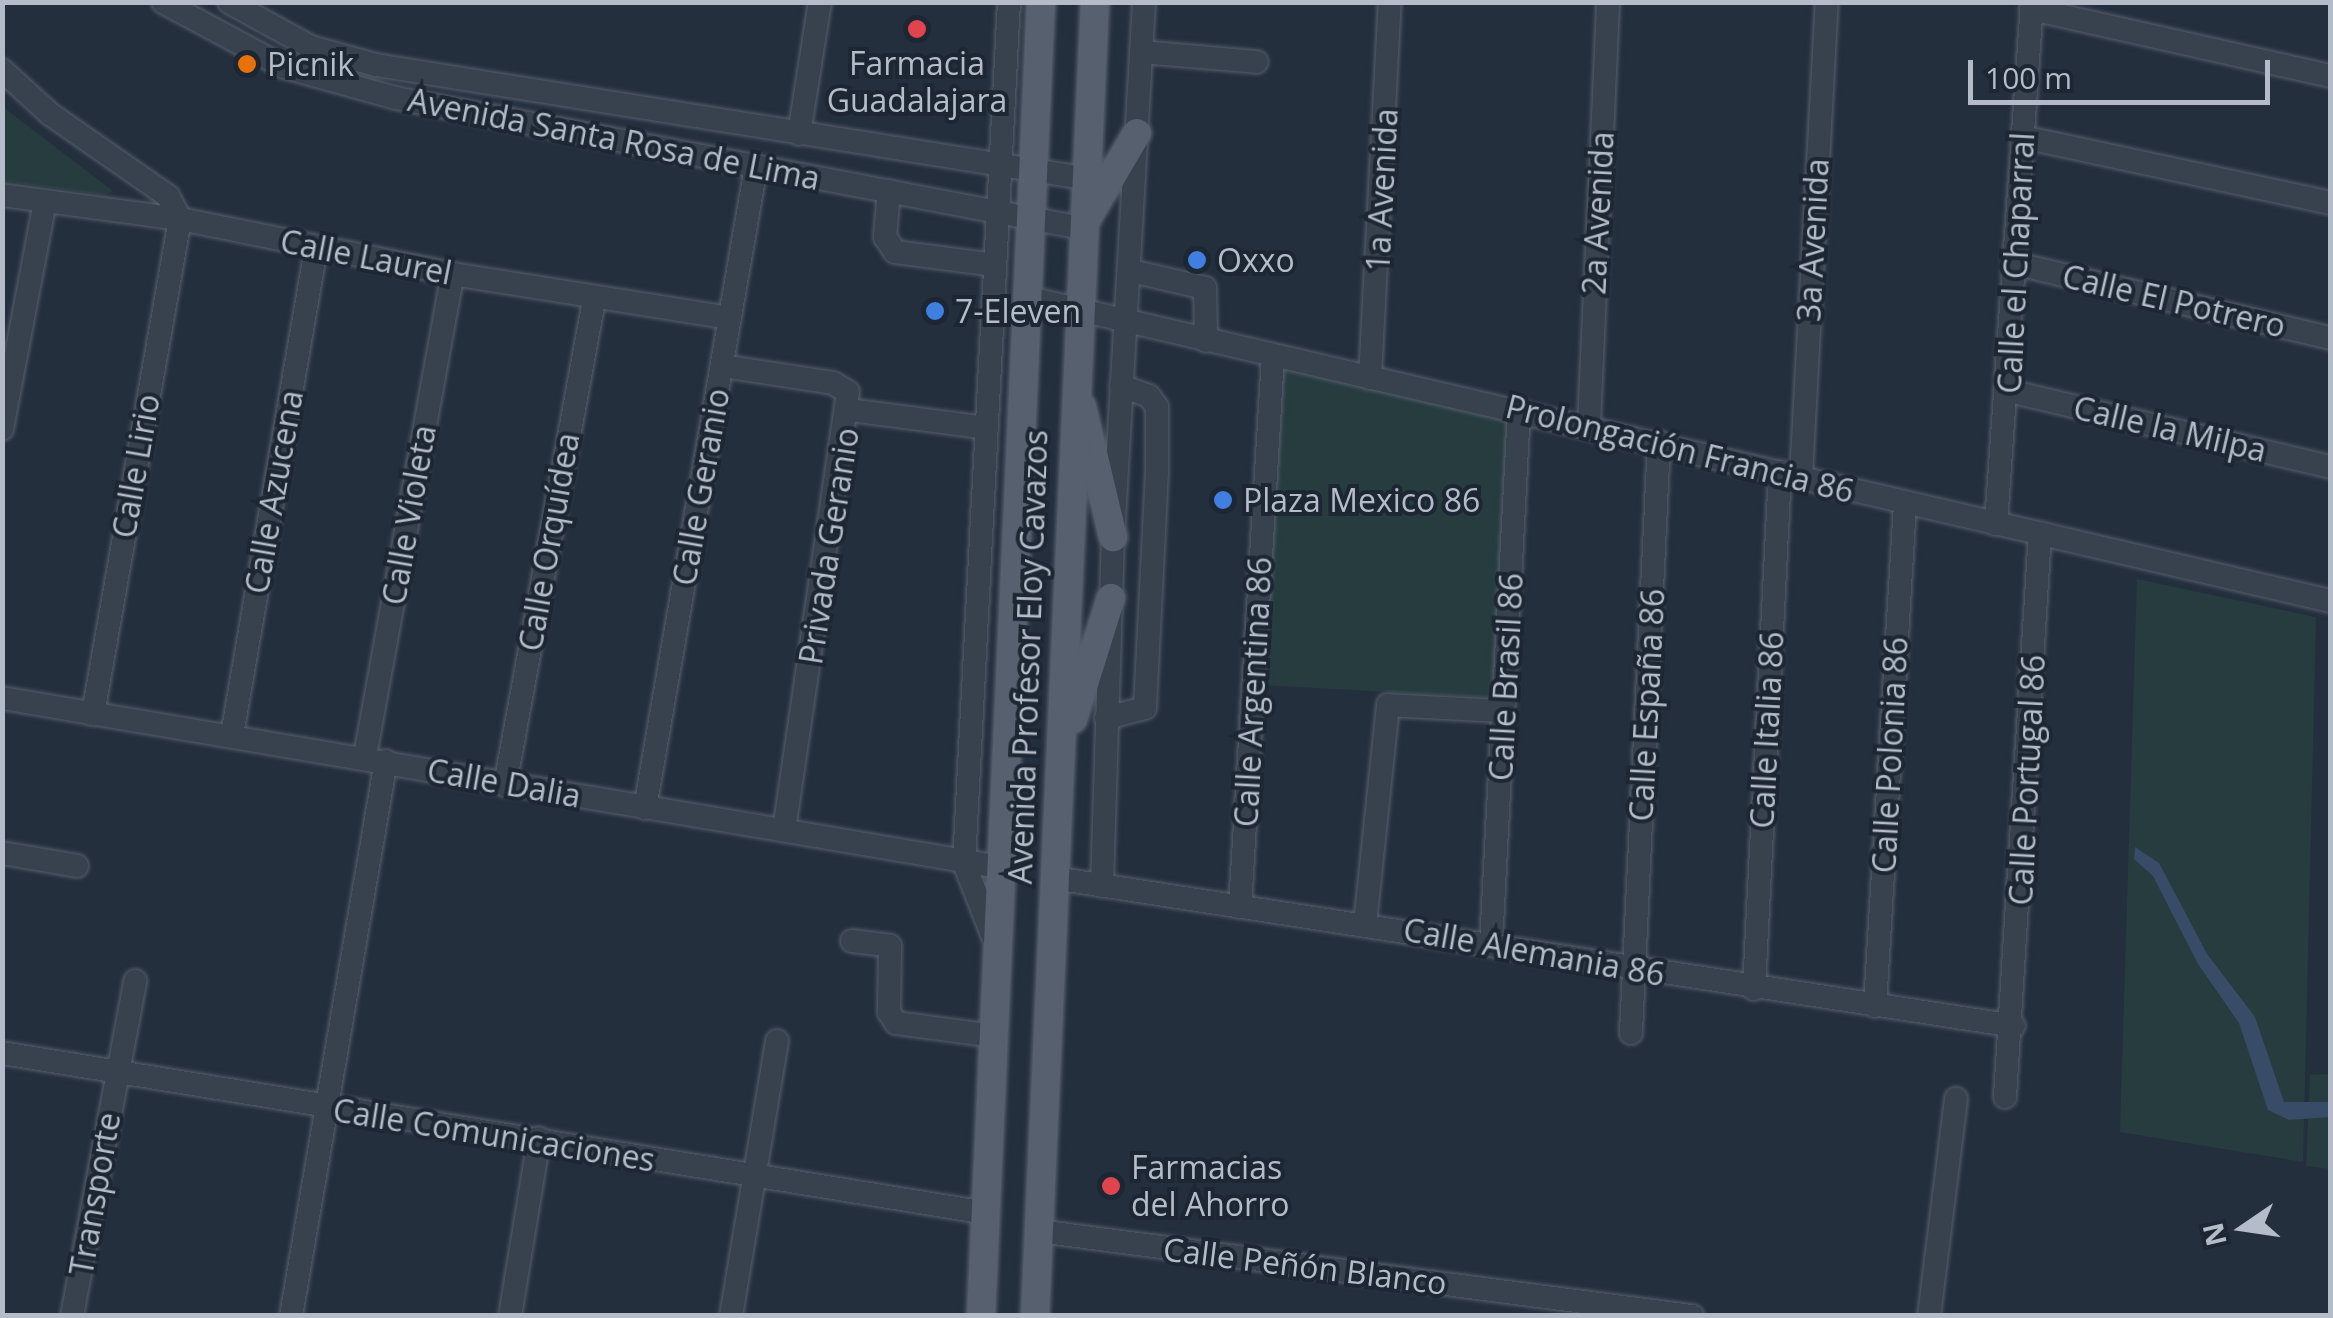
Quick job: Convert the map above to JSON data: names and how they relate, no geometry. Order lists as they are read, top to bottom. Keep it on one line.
{"streets":{"main road":["Avenida Profesor Eloy Cavazos"],"street":["Avenida Santa Rosa de Lima","1a Avenida","2a Avenida","3a Avenida","Calle Laurel","Calle el Chaparral","Calle El Potrero","Calle la Milpa","Prolongación Francia 86","Calle Lirio","Calle Geranio","Calle Azucena","Calle Violeta","Calle Orquídea","Privada Geranio","Calle Brasil 86","Calle Argentina 86","Calle España 86","Calle Italia 86","Calle Polonia 86","Calle Portugal 86","Calle Dalia","Calle Alemania 86","Calle Comunicaciones","Transporte","Calle Peñón Blanco"]},"crossings":[["Avenida Santa Rosa de Lima","Calle Geranio"],["Avenida Santa Rosa de Lima","Avenida Profesor Eloy Cavazos"],["1a Avenida","Prolongación Francia 86"],["2a Avenida","Prolongación Francia 86"],["3a Avenida","Prolongación Francia 86"],["3a Avenida","Calle Italia 86"],["Calle Laurel","Calle Lirio"],["Calle Laurel","Calle Geranio"],["Calle Laurel","Calle Azucena"],["Calle Laurel","Calle Violeta"],["Calle Laurel","Calle Orquídea"],["Calle el Chaparral","Calle El Potrero"],["Calle el Chaparral","Calle la Milpa"],["Calle el Chaparral","Prolongación Francia 86"],["Prolongación Francia 86","Avenida Profesor Eloy Cavazos"],["Prolongación Francia 86","Calle Brasil 86"],["Prolongación Francia 86","Calle Argentina 86"],["Prolongación Francia 86","Calle España 86"],["Prolongación Francia 86","Calle Italia 86"],["Prolongación Francia 86","Calle Polonia 86"],["Prolongación Francia 86","Calle Portugal 86"],["Calle Lirio","Calle Dalia"],["Calle Geranio","Privada Geranio"],["Calle Geranio","Calle Dalia"],["Calle Azucena","Calle Dalia"],["Calle Violeta","Calle Dalia"],["Calle Violeta","Calle Comunicaciones"],["Calle Orquídea","Calle Dalia"],["Privada Geranio","Calle Dalia"],["Avenida Profesor Eloy Cavazos","Calle Dalia"],["Avenida Profesor Eloy Cavazos","Calle Alemania 86"],["Avenida Profesor Eloy Cavazos","Calle Comunicaciones"],["Avenida Profesor Eloy Cavazos","Calle Peñón Blanco"],["Calle Brasil 86","Calle Alemania 86"],["Calle Argentina 86","Calle Alemania 86"],["Calle España 86","Calle Alemania 86"],["Calle Italia 86","Calle Alemania 86"],["Calle Polonia 86","Calle Alemania 86"],["Calle Portugal 86","Calle Alemania 86"],["Calle Comunicaciones","Transporte"]],"places":["Farmacia Guadalajara","Picnik","Oxxo","7-Eleven","Plaza Mexico 86","Farmacias del Ahorro"],"scale_bar":"100 m","north":"left"}
